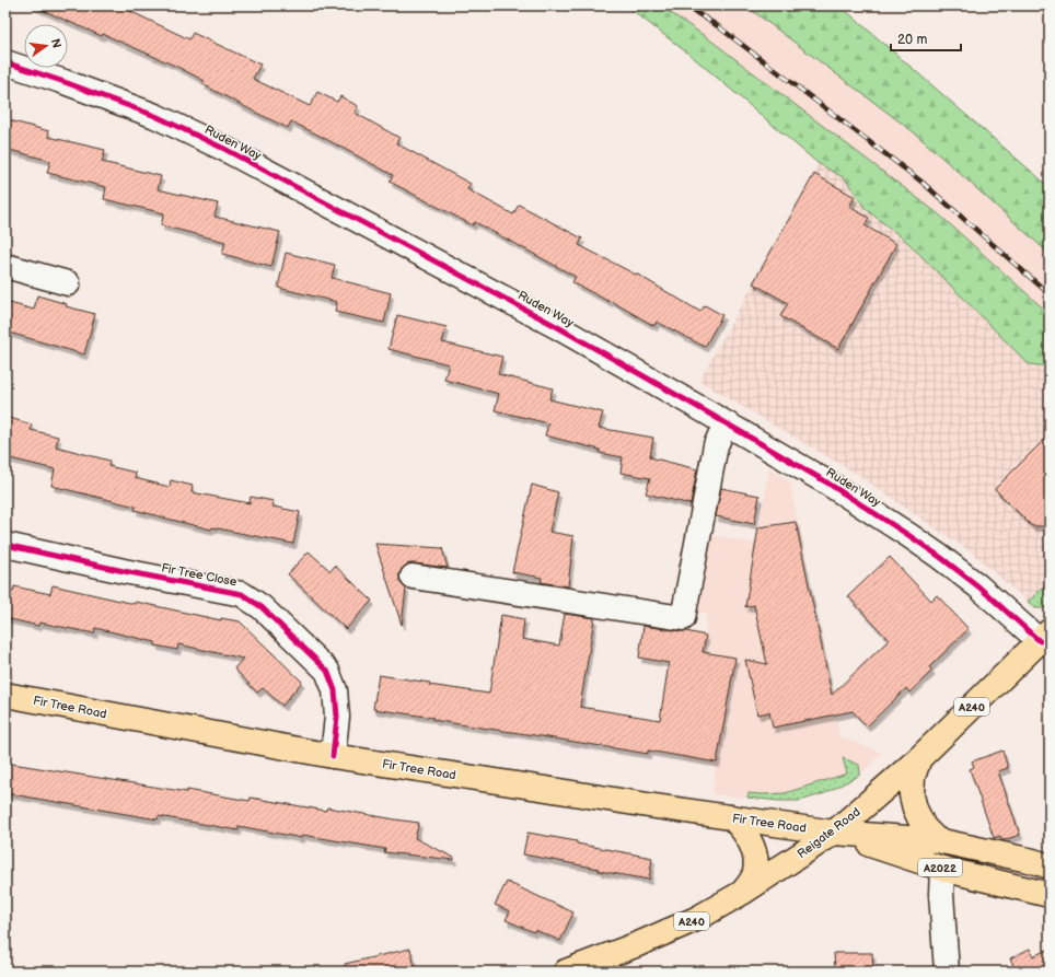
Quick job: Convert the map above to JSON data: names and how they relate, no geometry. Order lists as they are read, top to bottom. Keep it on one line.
{"streets":{"main road":["Fir Tree Road","A240","Reigate Road","A2022"],"street":["Ruden Way","Fir Tree Close"]},"crossings":[["Ruden Way","Reigate Road"],["Fir Tree Close","Fir Tree Road"],["Fir Tree Road","Reigate Road"]],"scale_bar":"20 m","north":"right"}
